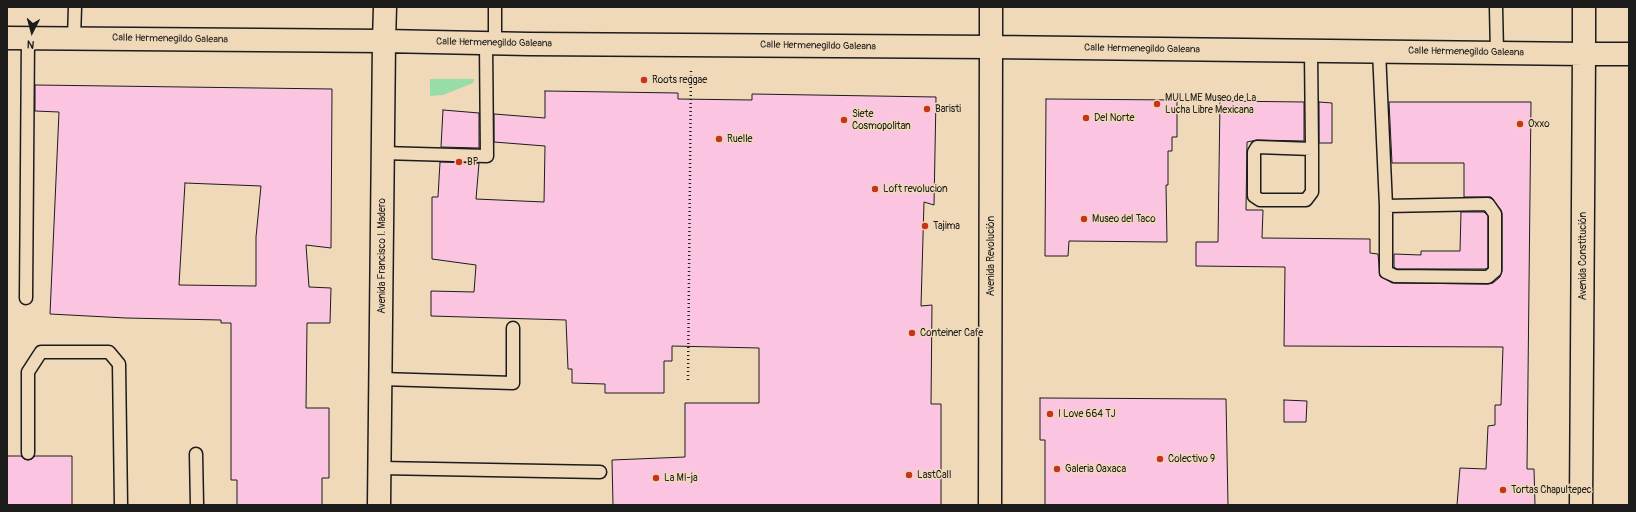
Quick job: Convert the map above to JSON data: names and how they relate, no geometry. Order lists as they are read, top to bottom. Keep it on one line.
{"streets":{"main road":["Calle Hermenegildo Galeana","Avenida Francisco I. Madero","Avenida Revolución","Avenida Constitución"]},"crossings":[["Calle Hermenegildo Galeana","Avenida Francisco I. Madero"],["Calle Hermenegildo Galeana","Avenida Revolución"],["Calle Hermenegildo Galeana","Avenida Constitución"]],"places":["Roots reggae","MULLME Museo de La Lucha Libre Mexicana","Baristi","Del Norte","Siete Cosmopolitan","Oxxo","Ruelle","BP","Loft revolucion","Museo del Taco","Tajima","Conteiner Cafe","I Love 664 TJ","Colectivo 9","Galeria Oaxaca","LastCall","La MI-ja","Tortas Chapultepec"],"north":"bottom"}
